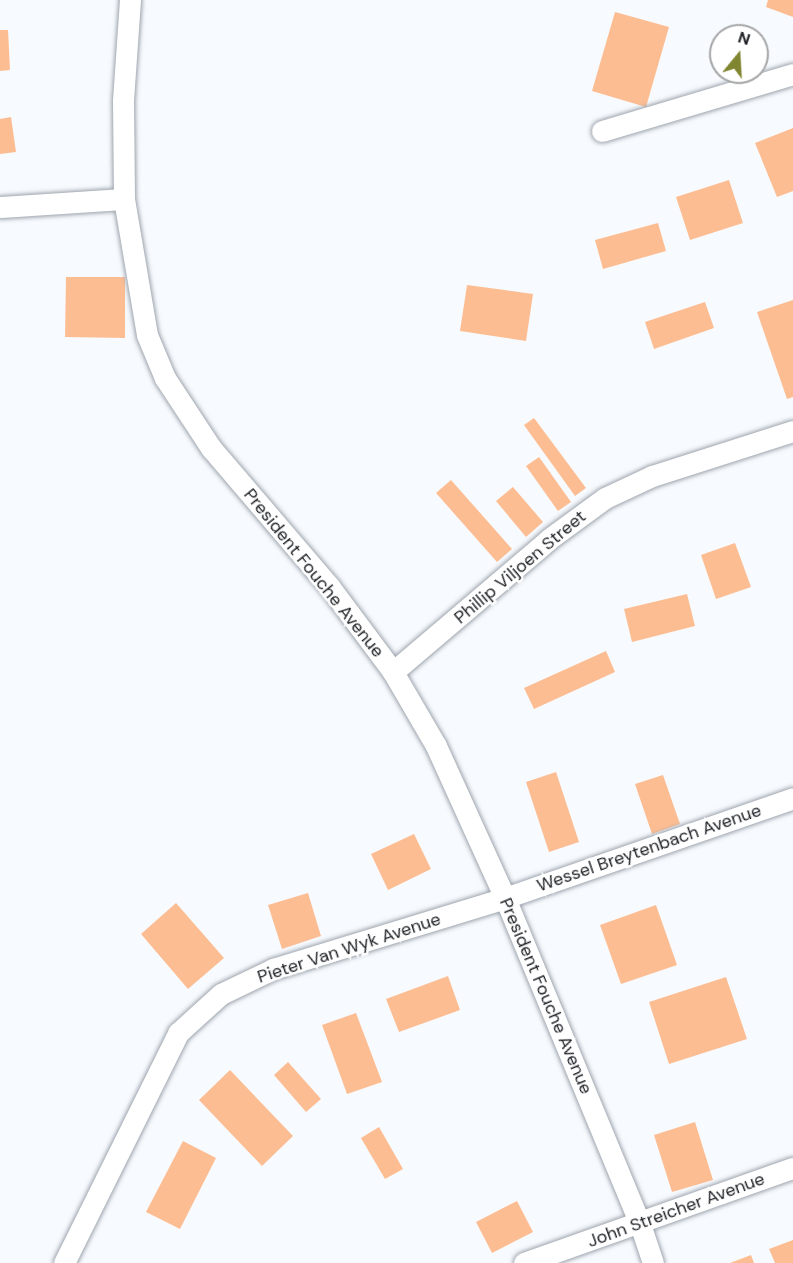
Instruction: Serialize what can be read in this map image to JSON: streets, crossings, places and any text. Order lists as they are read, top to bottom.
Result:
{
  "streets": {
    "street": [
      "Phillip Viljoen Street",
      "President Fouche Avenue",
      "Wessel Breytenbach Avenue",
      "Pieter Van Wyk Avenue",
      "John Streicher Avenue"
    ]
  },
  "crossings": [
    ["Phillip Viljoen Street", "President Fouche Avenue"],
    ["President Fouche Avenue", "Wessel Breytenbach Avenue"],
    ["President Fouche Avenue", "Pieter Van Wyk Avenue"],
    ["President Fouche Avenue", "John Streicher Avenue"],
    ["Wessel Breytenbach Avenue", "Pieter Van Wyk Avenue"]
  ],
  "north": "top"
}
